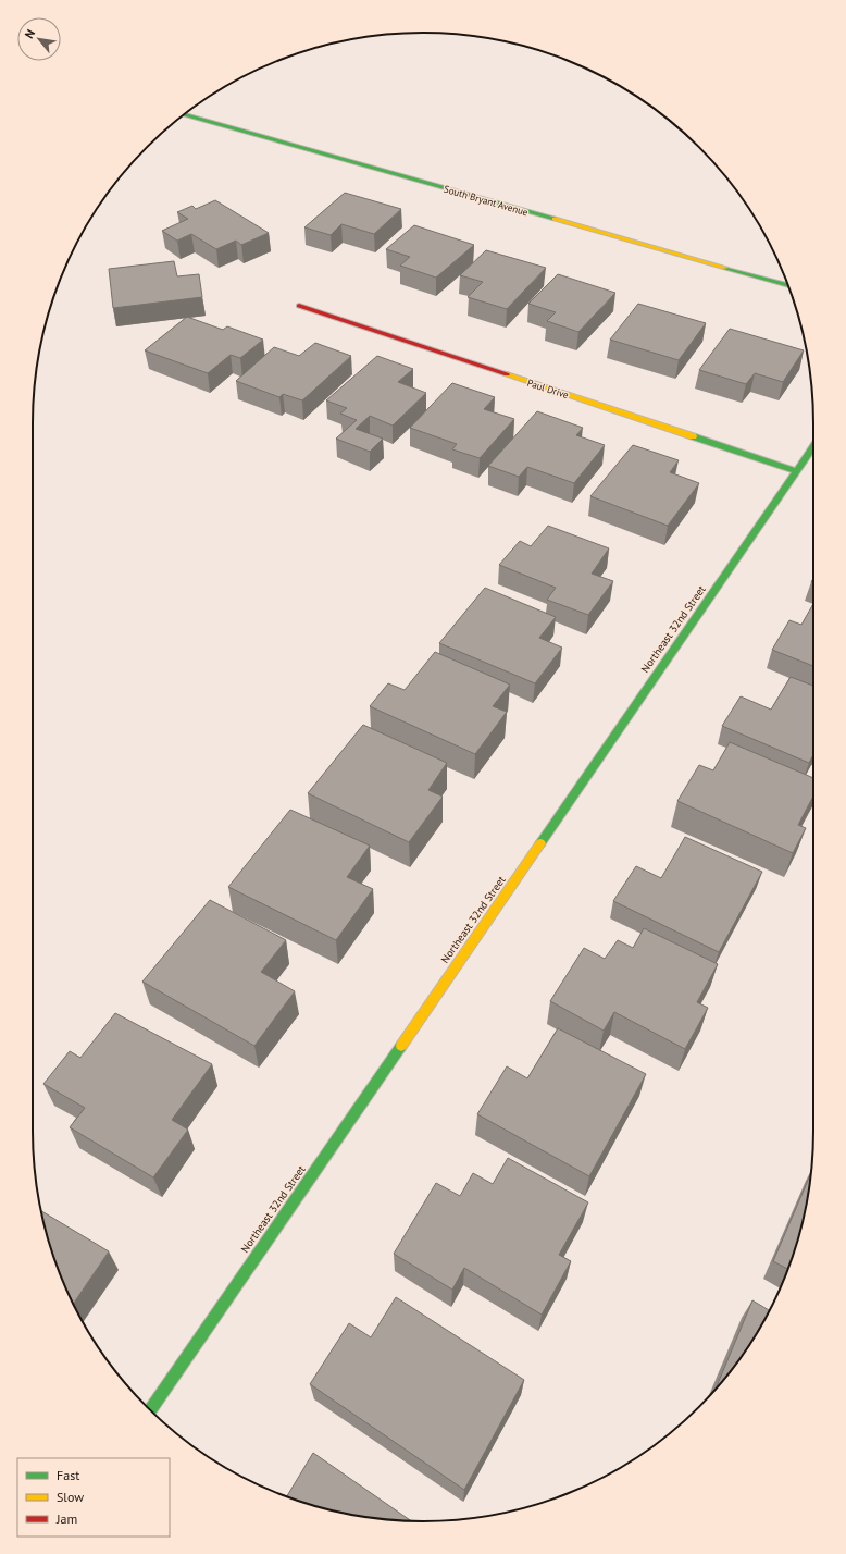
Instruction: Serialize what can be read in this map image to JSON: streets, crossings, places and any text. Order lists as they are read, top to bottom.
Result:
{
  "streets": {
    "street": ["South Bryant Avenue", "Paul Drive", "Northeast 32nd Street"]
  },
  "crossings": [
    ["Paul Drive", "Northeast 32nd Street"]
  ],
  "legend": ["Fast", "Slow", "Jam"],
  "north": "top left"
}
